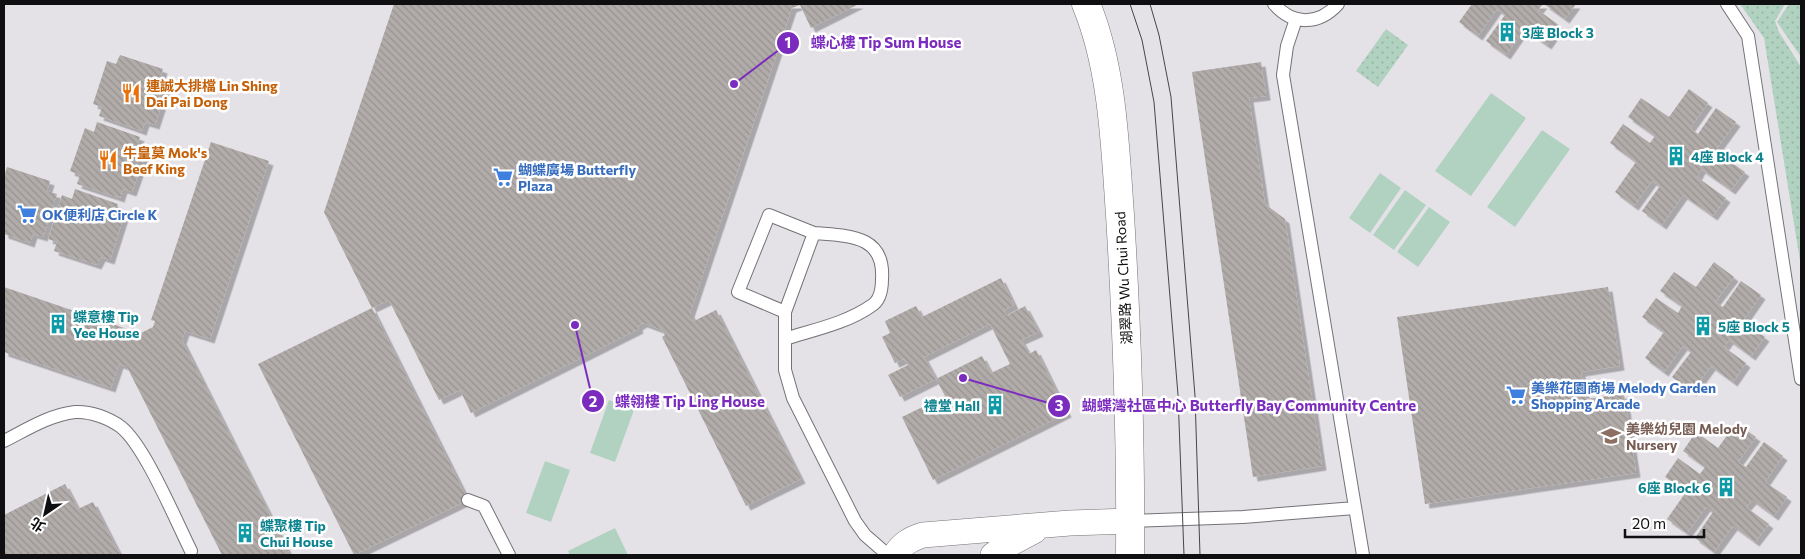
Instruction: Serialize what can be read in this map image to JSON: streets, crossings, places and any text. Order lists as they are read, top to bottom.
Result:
{
  "streets": {
    "street": ["湖翠路 Wu Chui Road"]
  },
  "places": {
    "building": [
      "3座 Block 3",
      "4座 Block 4",
      "蝶意樓 Tip Yee House",
      "5座 Block 5",
      "禮堂 Hall",
      "6座 Block 6",
      "蝶聚樓 Tip Chui House"
    ],
    "other": ["蝶心樓 Tip Sum House", "蝶翎樓 Tip Ling House", "蝴蝶灣社區中心 Butterfly Bay Community Centre"],
    "restaurant": ["連誠大排檔 Lin Shing Dai Pai Dong", "牛皇莫 Mok's Beef King"],
    "supermarket": ["蝴蝶廣場 Butterfly Plaza", "OK便利店 Circle K", "美樂花園商場 Melody Garden Shopping Arcade"],
    "school or university": ["美樂幼兒園 Melody Nursery"]
  },
  "scale_bar": "20 m",
  "north": "bottom left"
}
